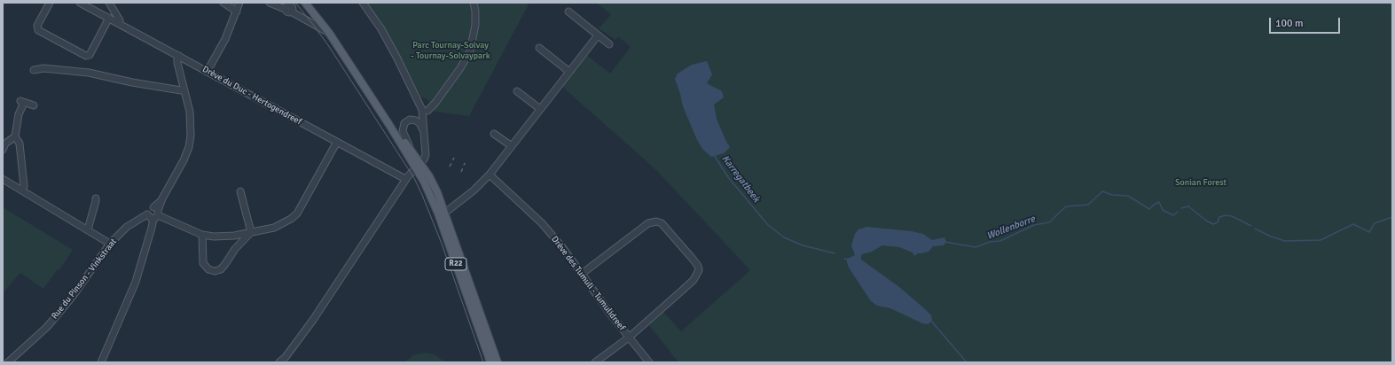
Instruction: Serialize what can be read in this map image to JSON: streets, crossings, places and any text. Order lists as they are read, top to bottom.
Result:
{
  "streets": {
    "main road": ["R22"],
    "street": ["Drève du Duc - Hertogendreef", "Rue du Pinson - Vinkstraat", "Drève des Tumuli - Tumulidreef"]
  },
  "water": ["Karregatbeek", "Wollenborre"],
  "parks": ["Parc Tournay-Solvay - Tournay-Solvaypark", "Sonian Forest"],
  "scale_bar": "100 m"
}
